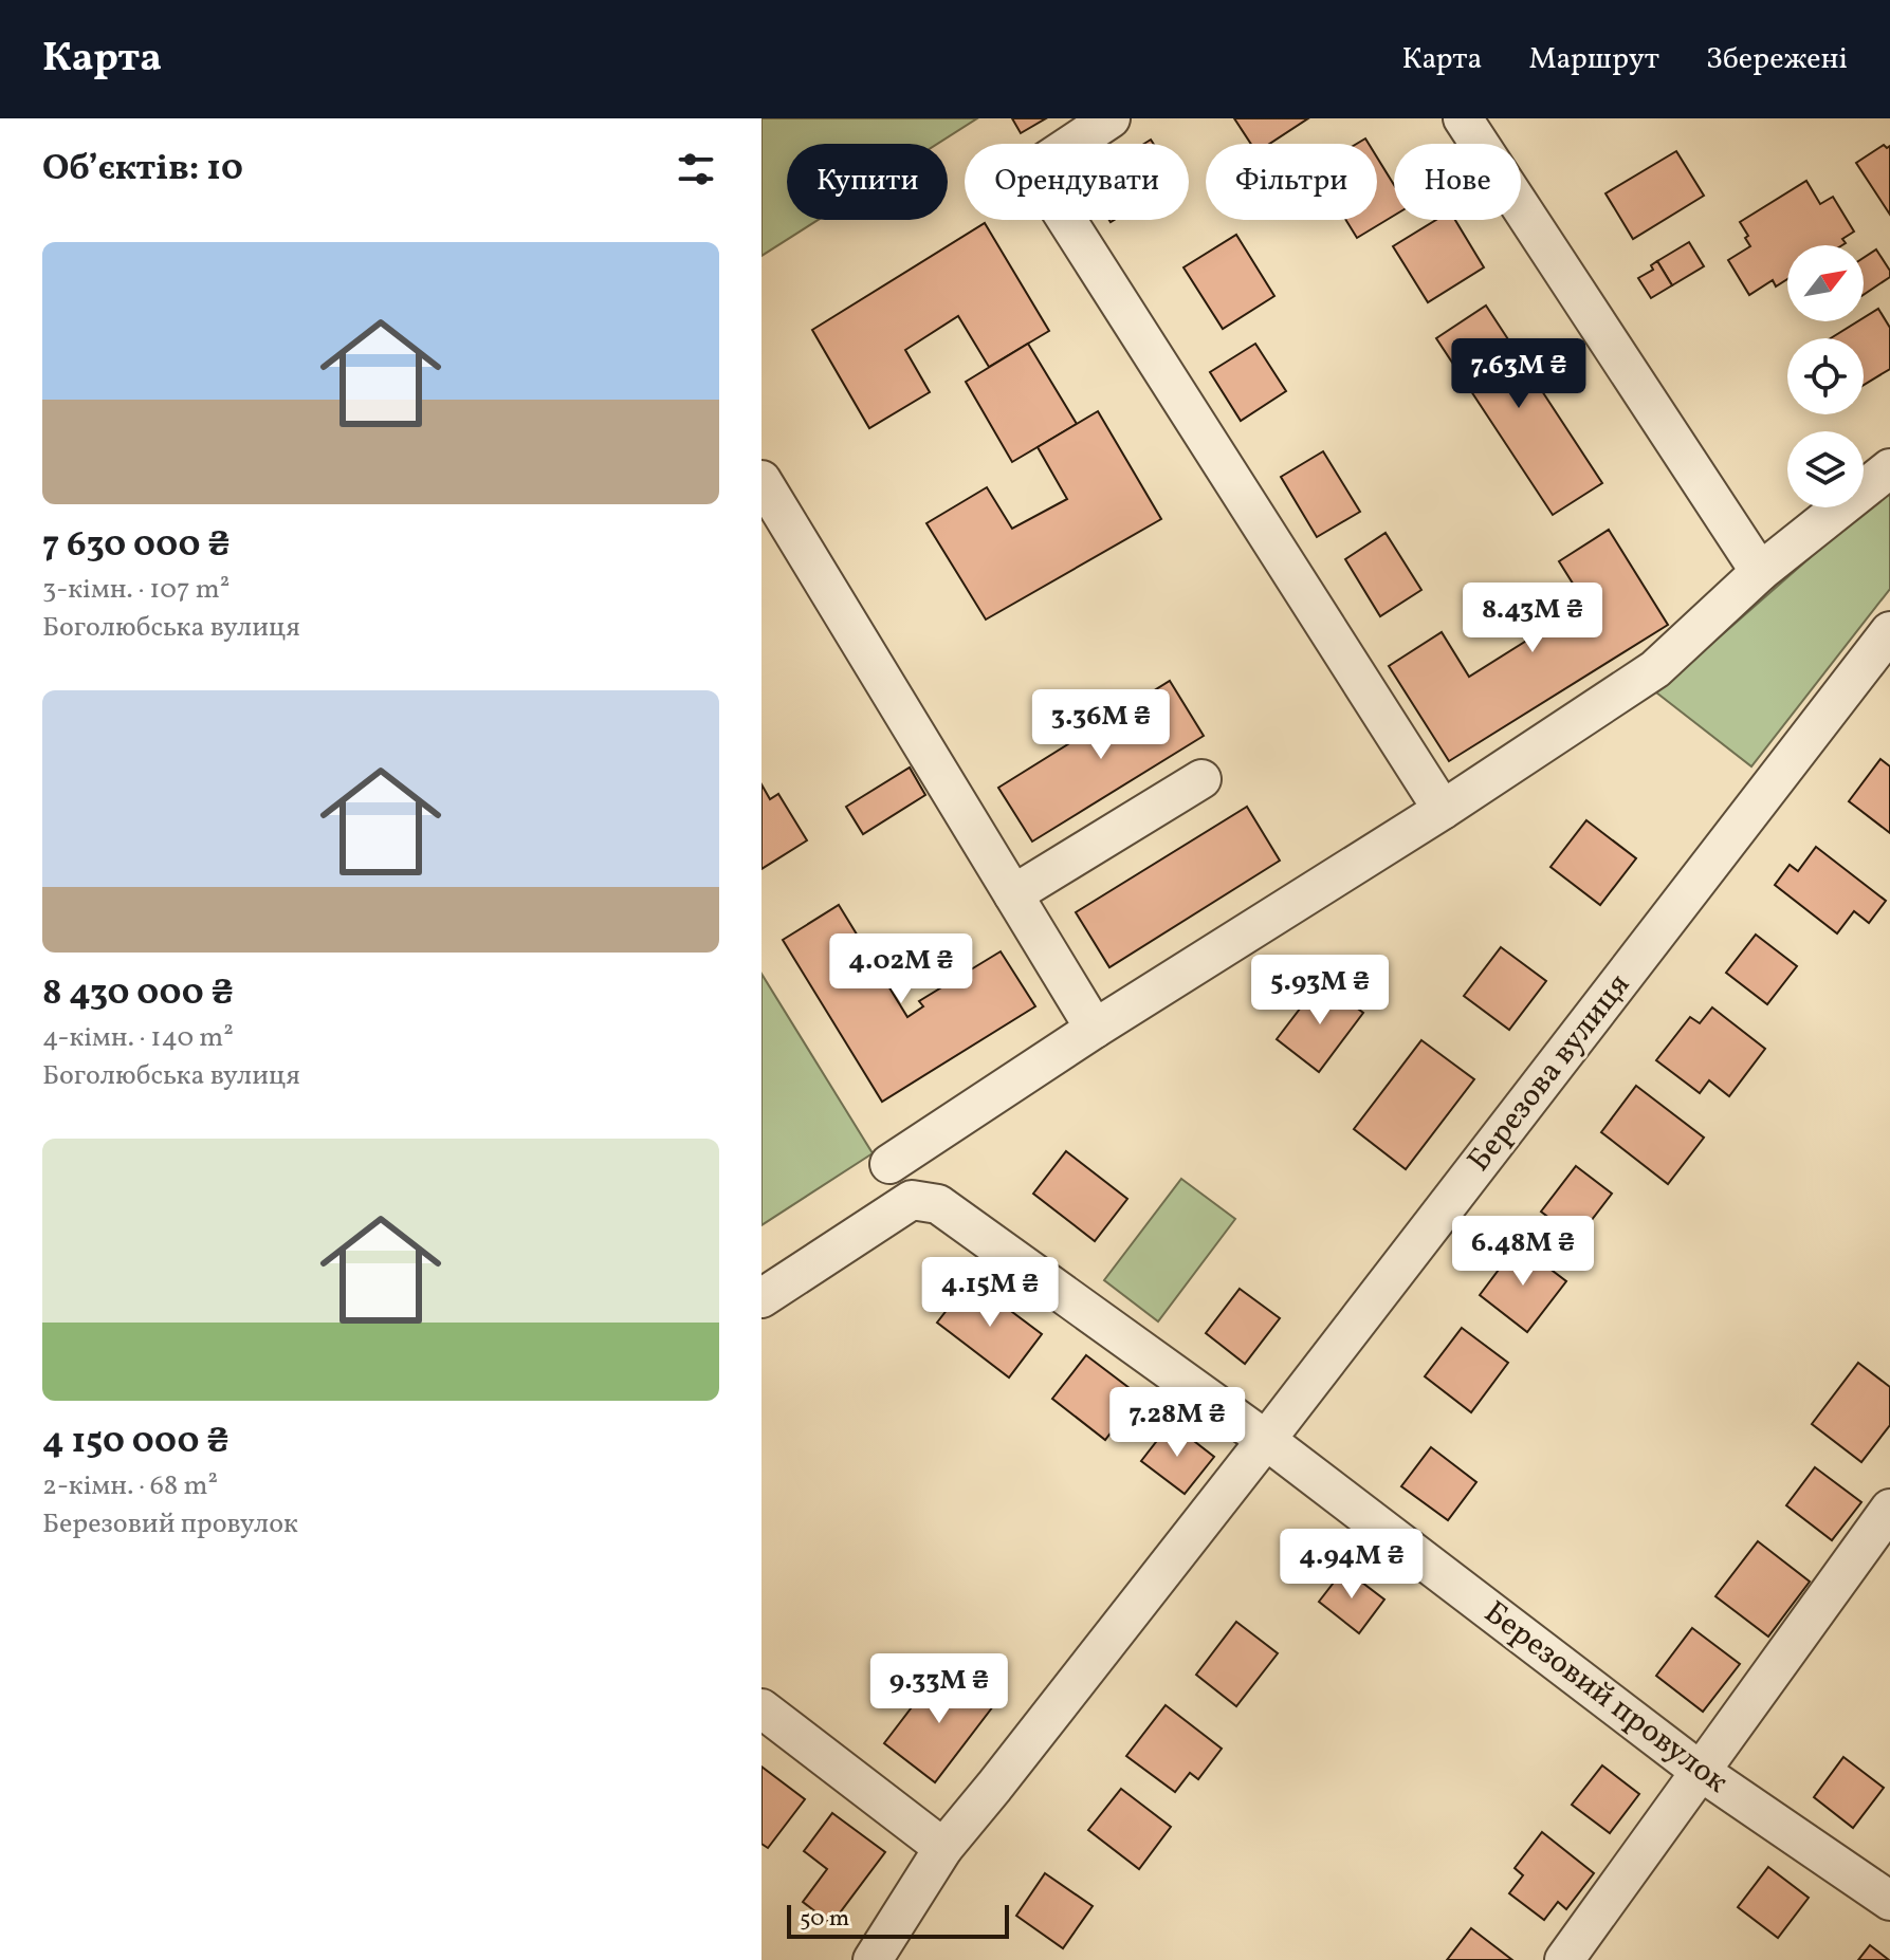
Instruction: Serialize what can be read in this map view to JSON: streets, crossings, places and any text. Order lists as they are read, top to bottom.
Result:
{
  "streets": {
    "street": ["Березова вулиця", "Березовий провулок"]
  },
  "crossings": [
    ["Березова вулиця", "Березовий провулок"]
  ],
  "scale_bar": "50 m",
  "north": "top right",
  "page": {
    "header": "Карта",
    "nav": ["Карта", "Маршрут", "Збережені"],
    "heading": "Об’єктів: 10",
    "chip": [
      "Купити",
      "Орендувати",
      "Фільтри",
      "Нове"
    ],
    "list": [
      {
        "name": "7 630 000 ₴",
        "note": "3-кімн. · 107 m² · Боголюбська вулиця"
      },
      {
        "name": "8 430 000 ₴",
        "note": "4-кімн. · 140 m² · Боголюбська вулиця"
      },
      {
        "name": "4 150 000 ₴",
        "note": "2-кімн. · 68 m² · Березовий провулок"
      }
    ],
    "price": [
      "7.63M ₴",
      "8.43M ₴",
      "3.36M ₴",
      "4.02M ₴",
      "5.93M ₴",
      "6.48M ₴",
      "4.15M ₴",
      "7.28M ₴",
      "4.94M ₴",
      "9.33M ₴"
    ],
    "scale": "50 m"
  }
}
